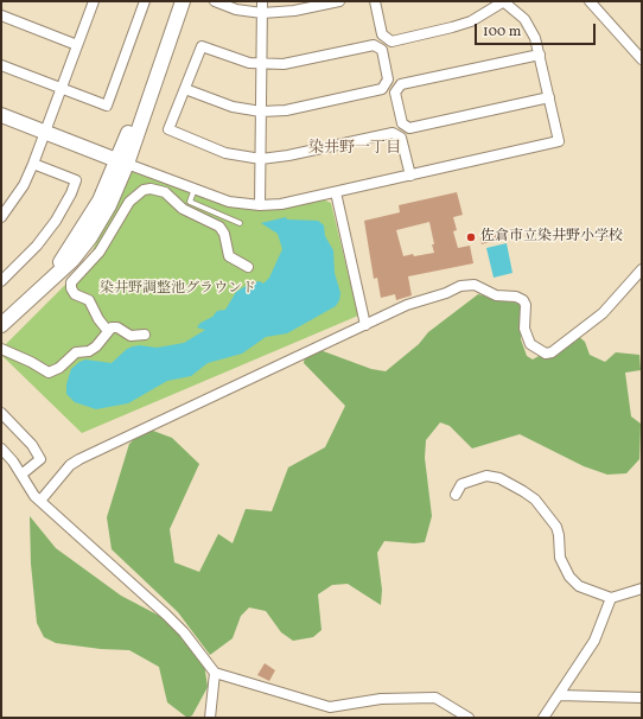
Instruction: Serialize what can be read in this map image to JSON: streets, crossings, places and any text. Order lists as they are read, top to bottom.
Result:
{
  "districts": ["染井野一丁目"],
  "parks": ["染井野調整池グラウンド"],
  "places": ["佐倉市立染井野小学校"],
  "scale_bar": "100 m"
}
